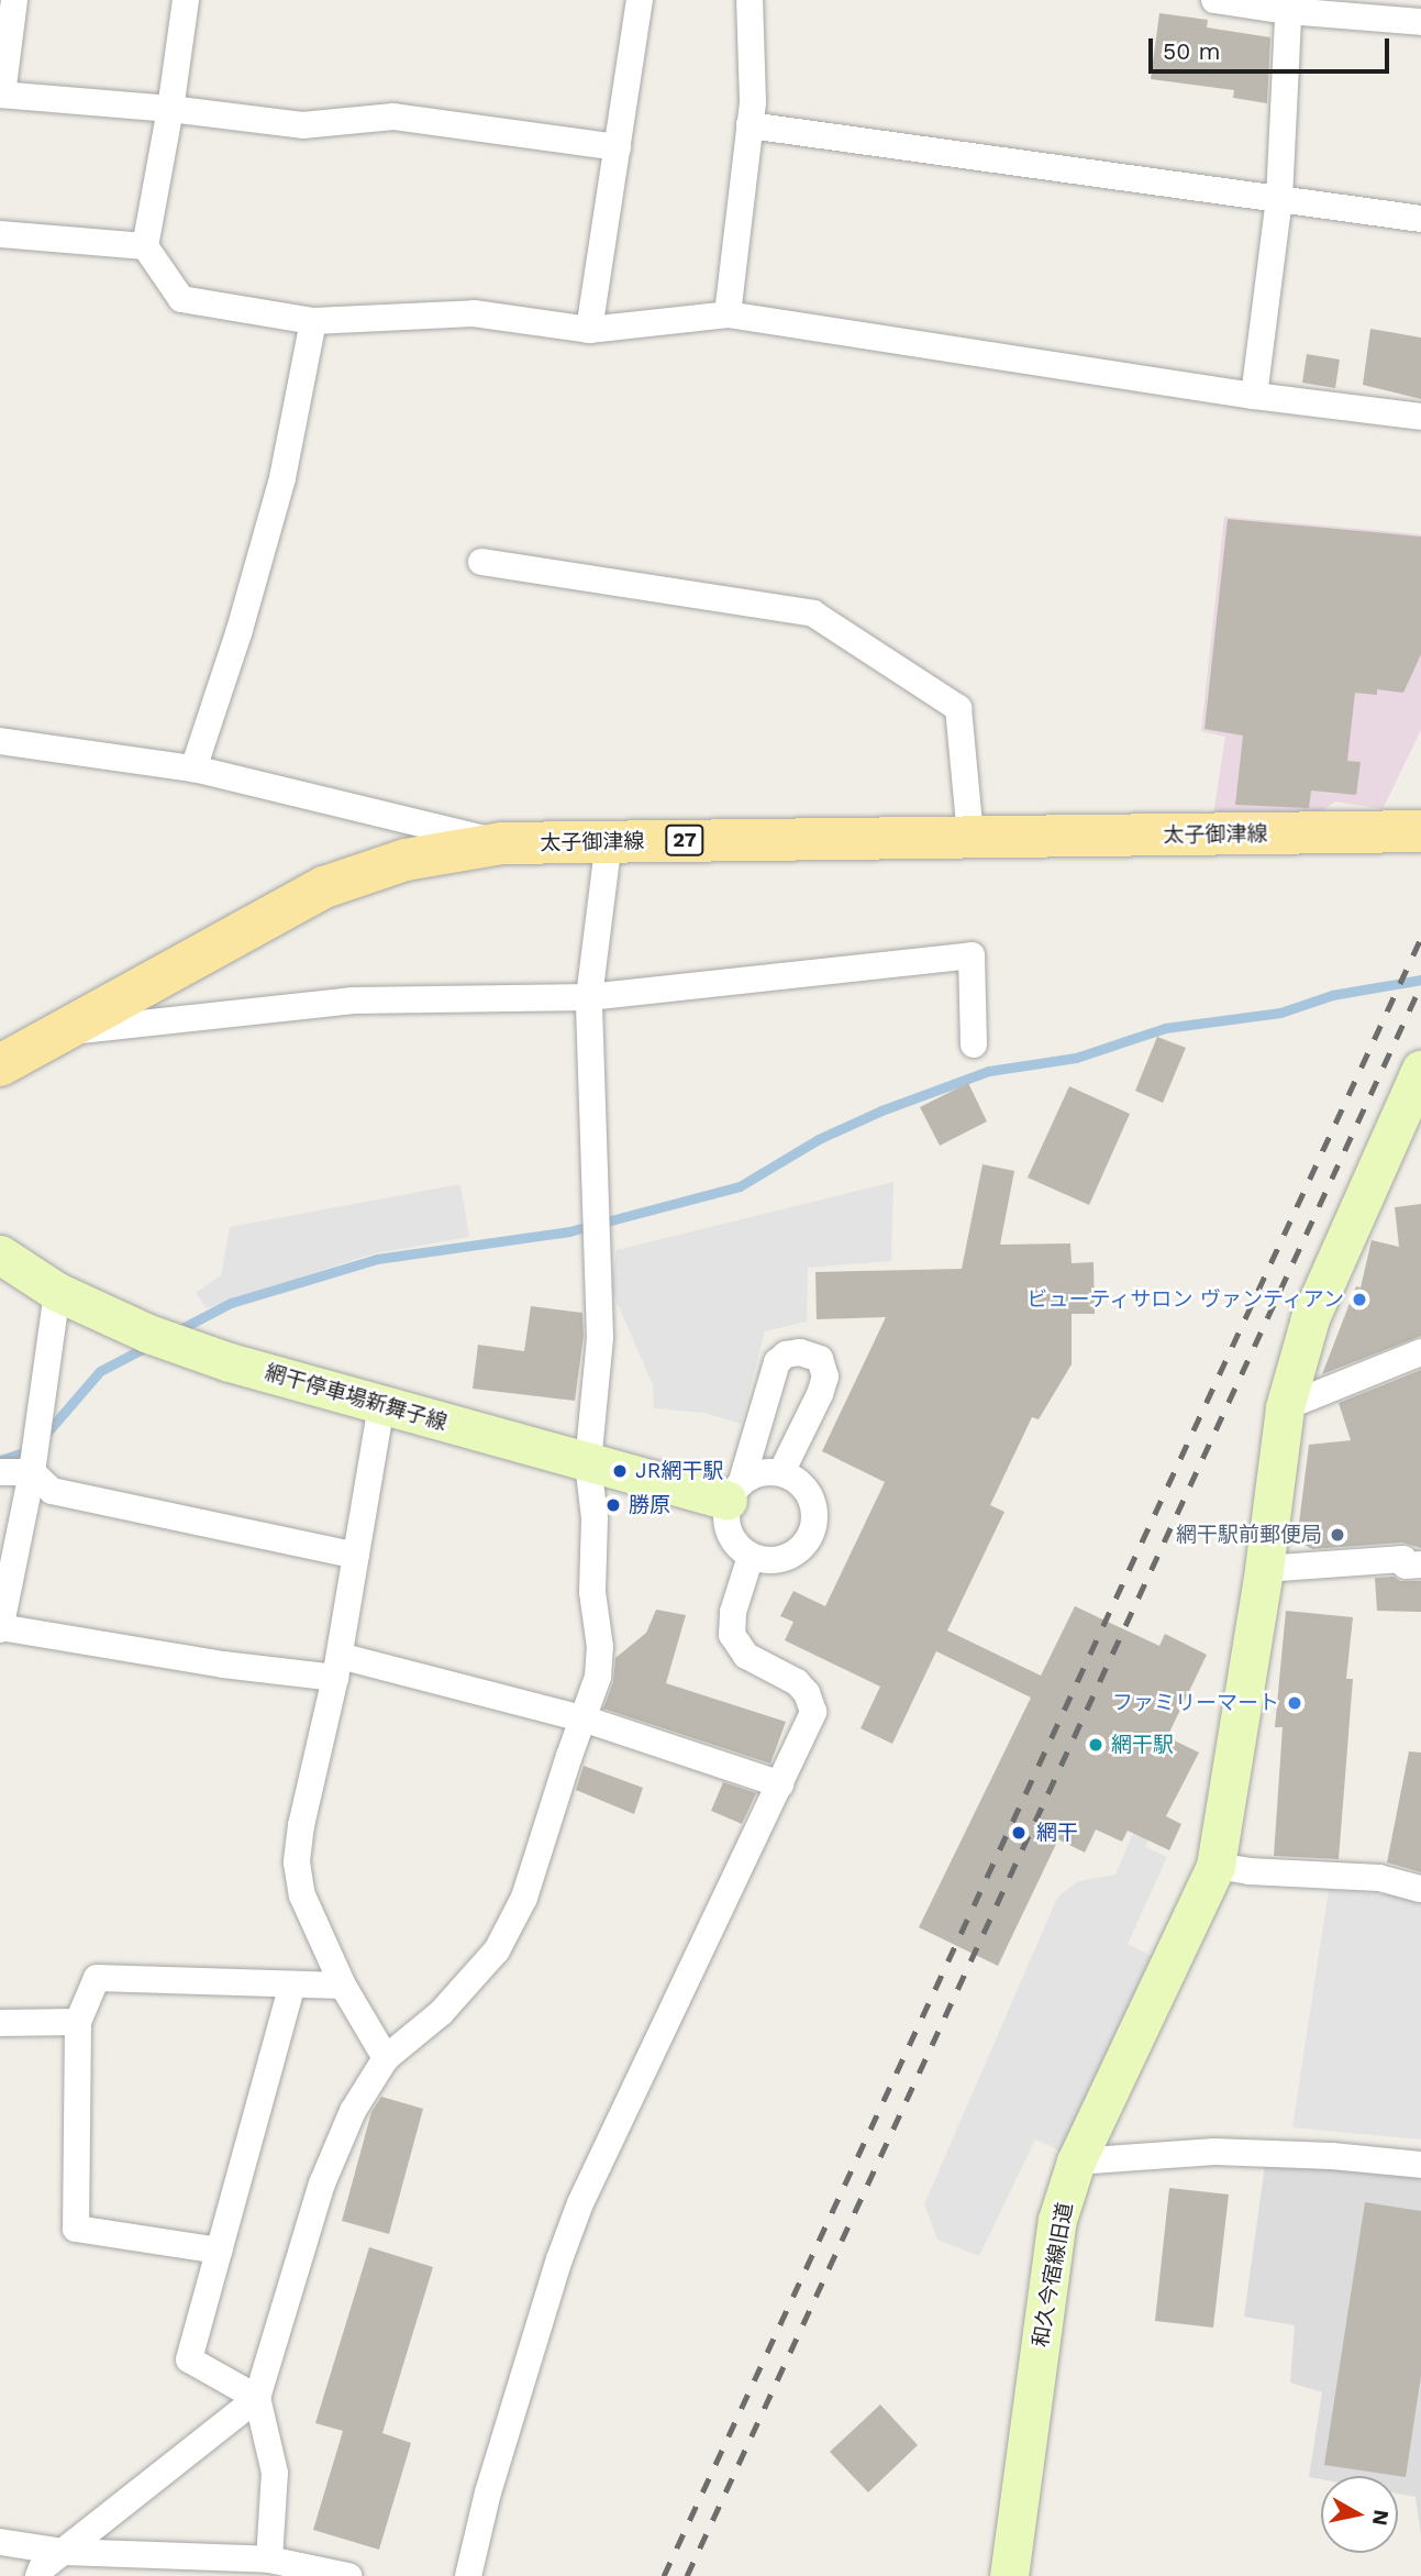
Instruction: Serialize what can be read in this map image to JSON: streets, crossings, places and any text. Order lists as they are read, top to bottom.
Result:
{
  "streets": {
    "main road": ["太子御津線", "27"],
    "street": ["網干停車場新舞子線", "和久今宿線旧道"]
  },
  "places": [
    "ビューティサロン ヴァンティアン",
    "JR網干駅",
    "勝原",
    "網干駅前郵便局",
    "ファミリーマート",
    "網干駅",
    "網干"
  ],
  "scale_bar": "50 m",
  "north": "right"
}
